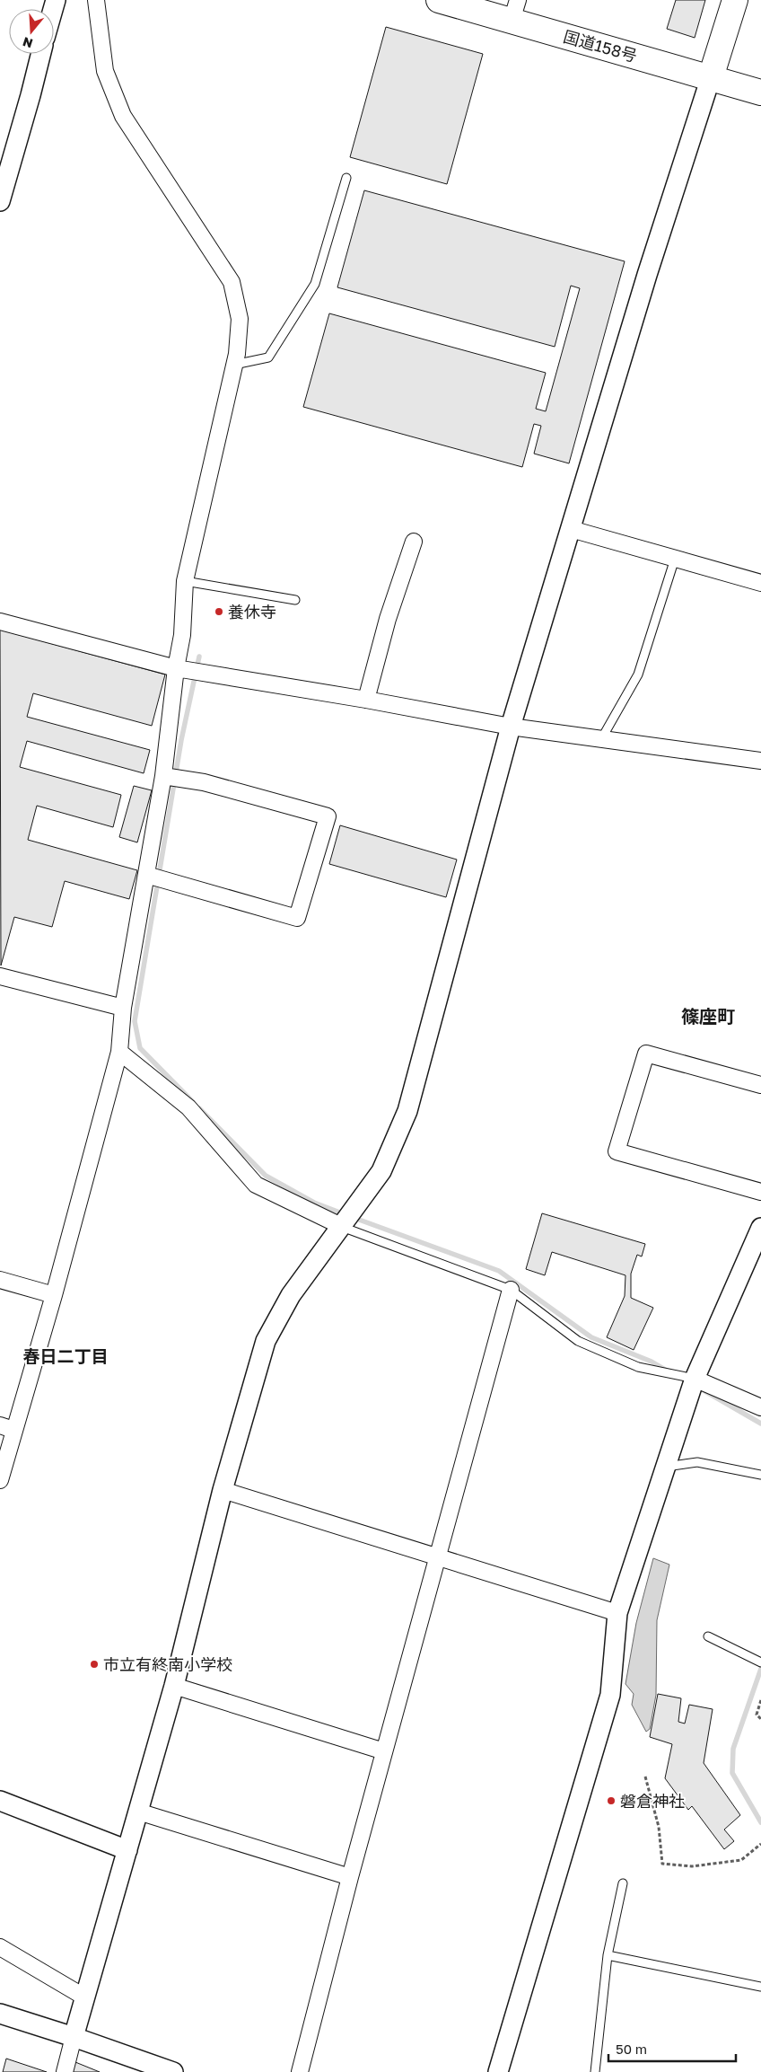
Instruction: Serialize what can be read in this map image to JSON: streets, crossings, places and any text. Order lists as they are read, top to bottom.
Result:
{
  "streets": {
    "main road": ["国道158号"]
  },
  "districts": ["篠座町", "春日二丁目"],
  "places": ["養休寺", "市立有終南小学校", "磐倉神社"],
  "scale_bar": "50 m",
  "north": "bottom"
}
